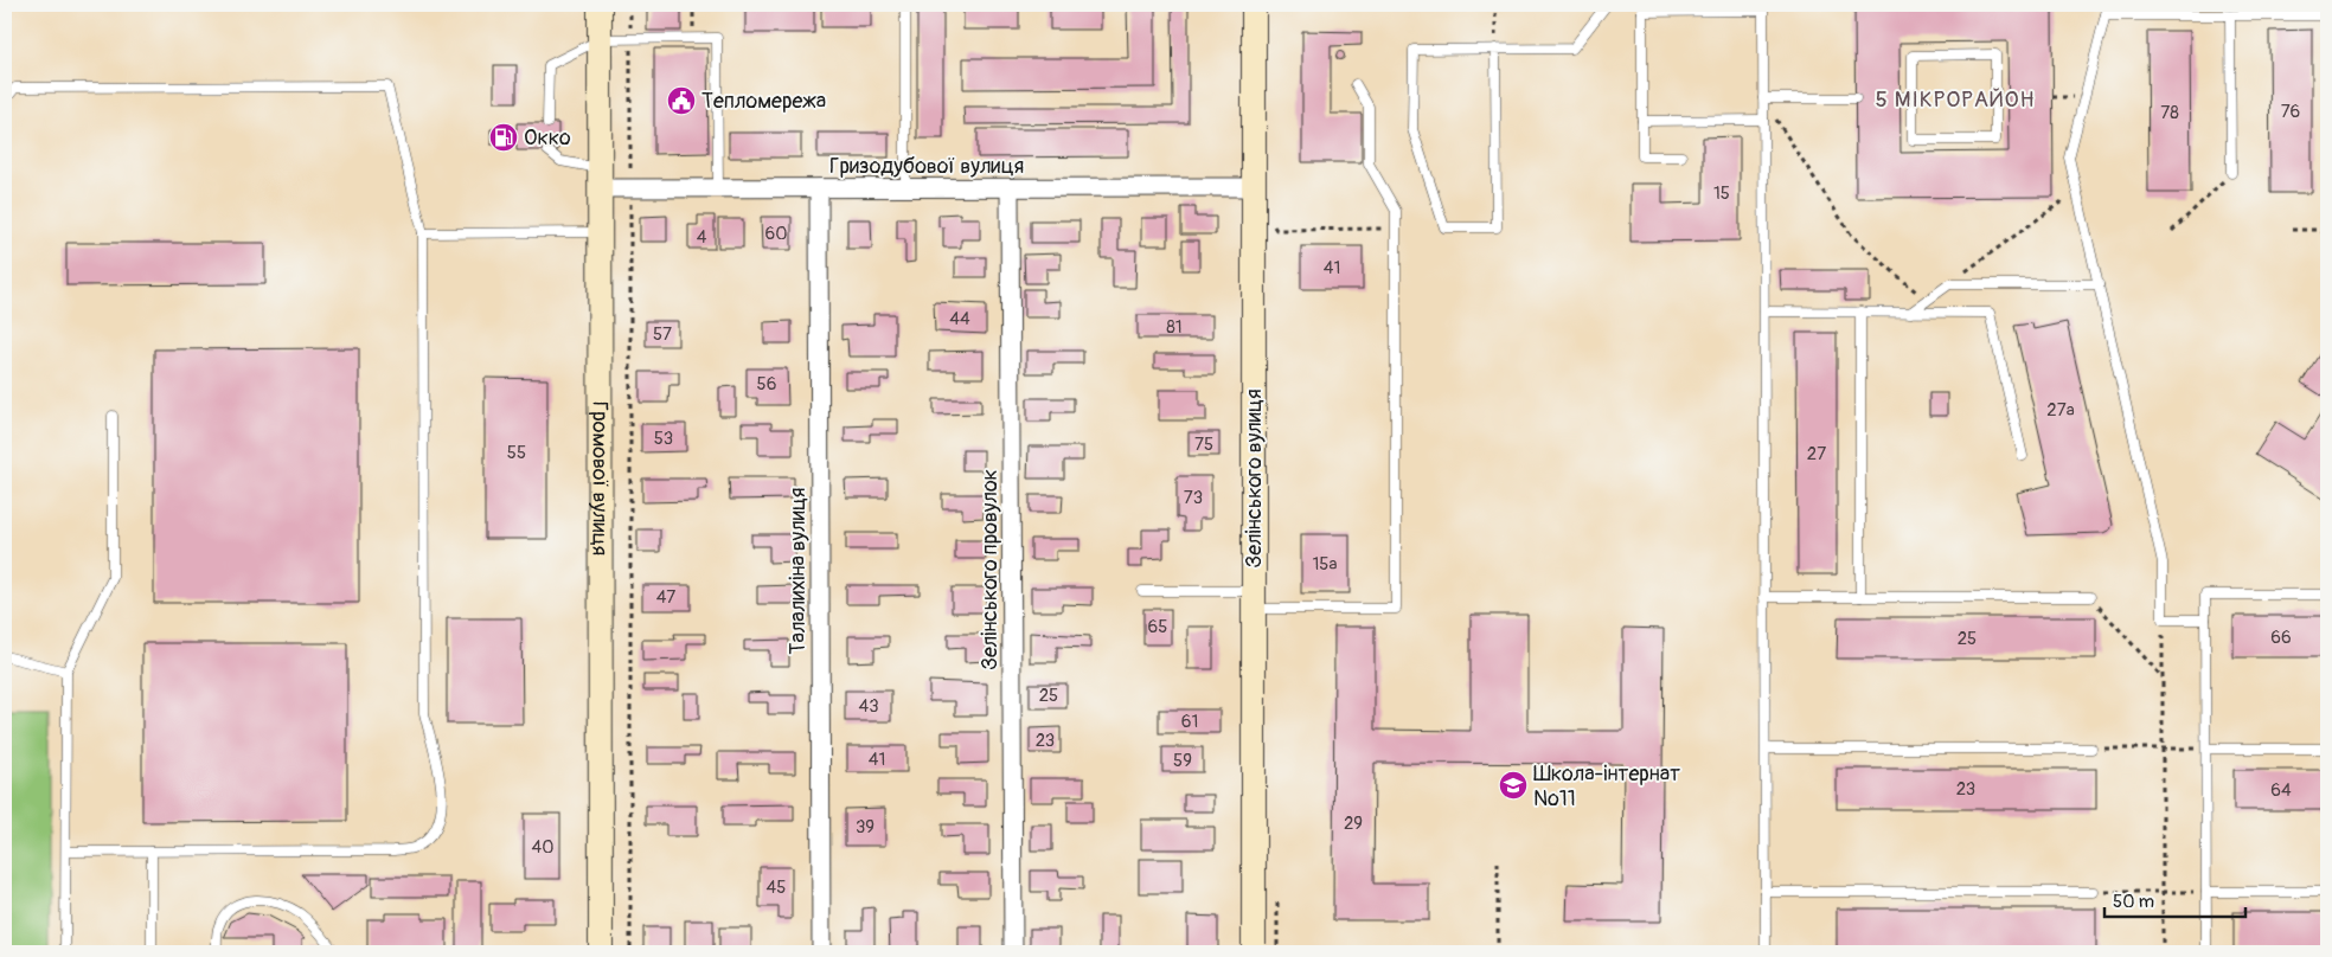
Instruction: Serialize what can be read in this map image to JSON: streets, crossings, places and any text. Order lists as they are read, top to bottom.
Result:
{
  "streets": {
    "street": [
      "Гризодубової вулиця",
      "Громової вулиця",
      "Зелінського вулиця",
      "Зелінського провулок",
      "Талалихіна вулиця"
    ]
  },
  "crossings": [
    ["Гризодубової вулиця", "Громової вулиця"],
    ["Гризодубової вулиця", "Зелінського вулиця"],
    ["Гризодубової вулиця", "Зелінського провулок"],
    ["Гризодубової вулиця", "Талалихіна вулиця"]
  ],
  "districts": ["5 МІКРОРАЙОН"],
  "places": {
    "public building": ["Тепломережа"],
    "fuel station": ["Окко"],
    "school or university": ["Школа-інтернат №11"]
  },
  "house_numbers": [
    "76",
    "78",
    "15",
    "60",
    "4",
    "41",
    "44",
    "81",
    "57",
    "56",
    "27а",
    "53",
    "75",
    "55",
    "27",
    "73",
    "15а",
    "47",
    "65",
    "66",
    "25",
    "25",
    "43",
    "61",
    "23",
    "41",
    "59",
    "23",
    "64",
    "29",
    "39",
    "40",
    "45"
  ],
  "scale_bar": "50 m"
}
